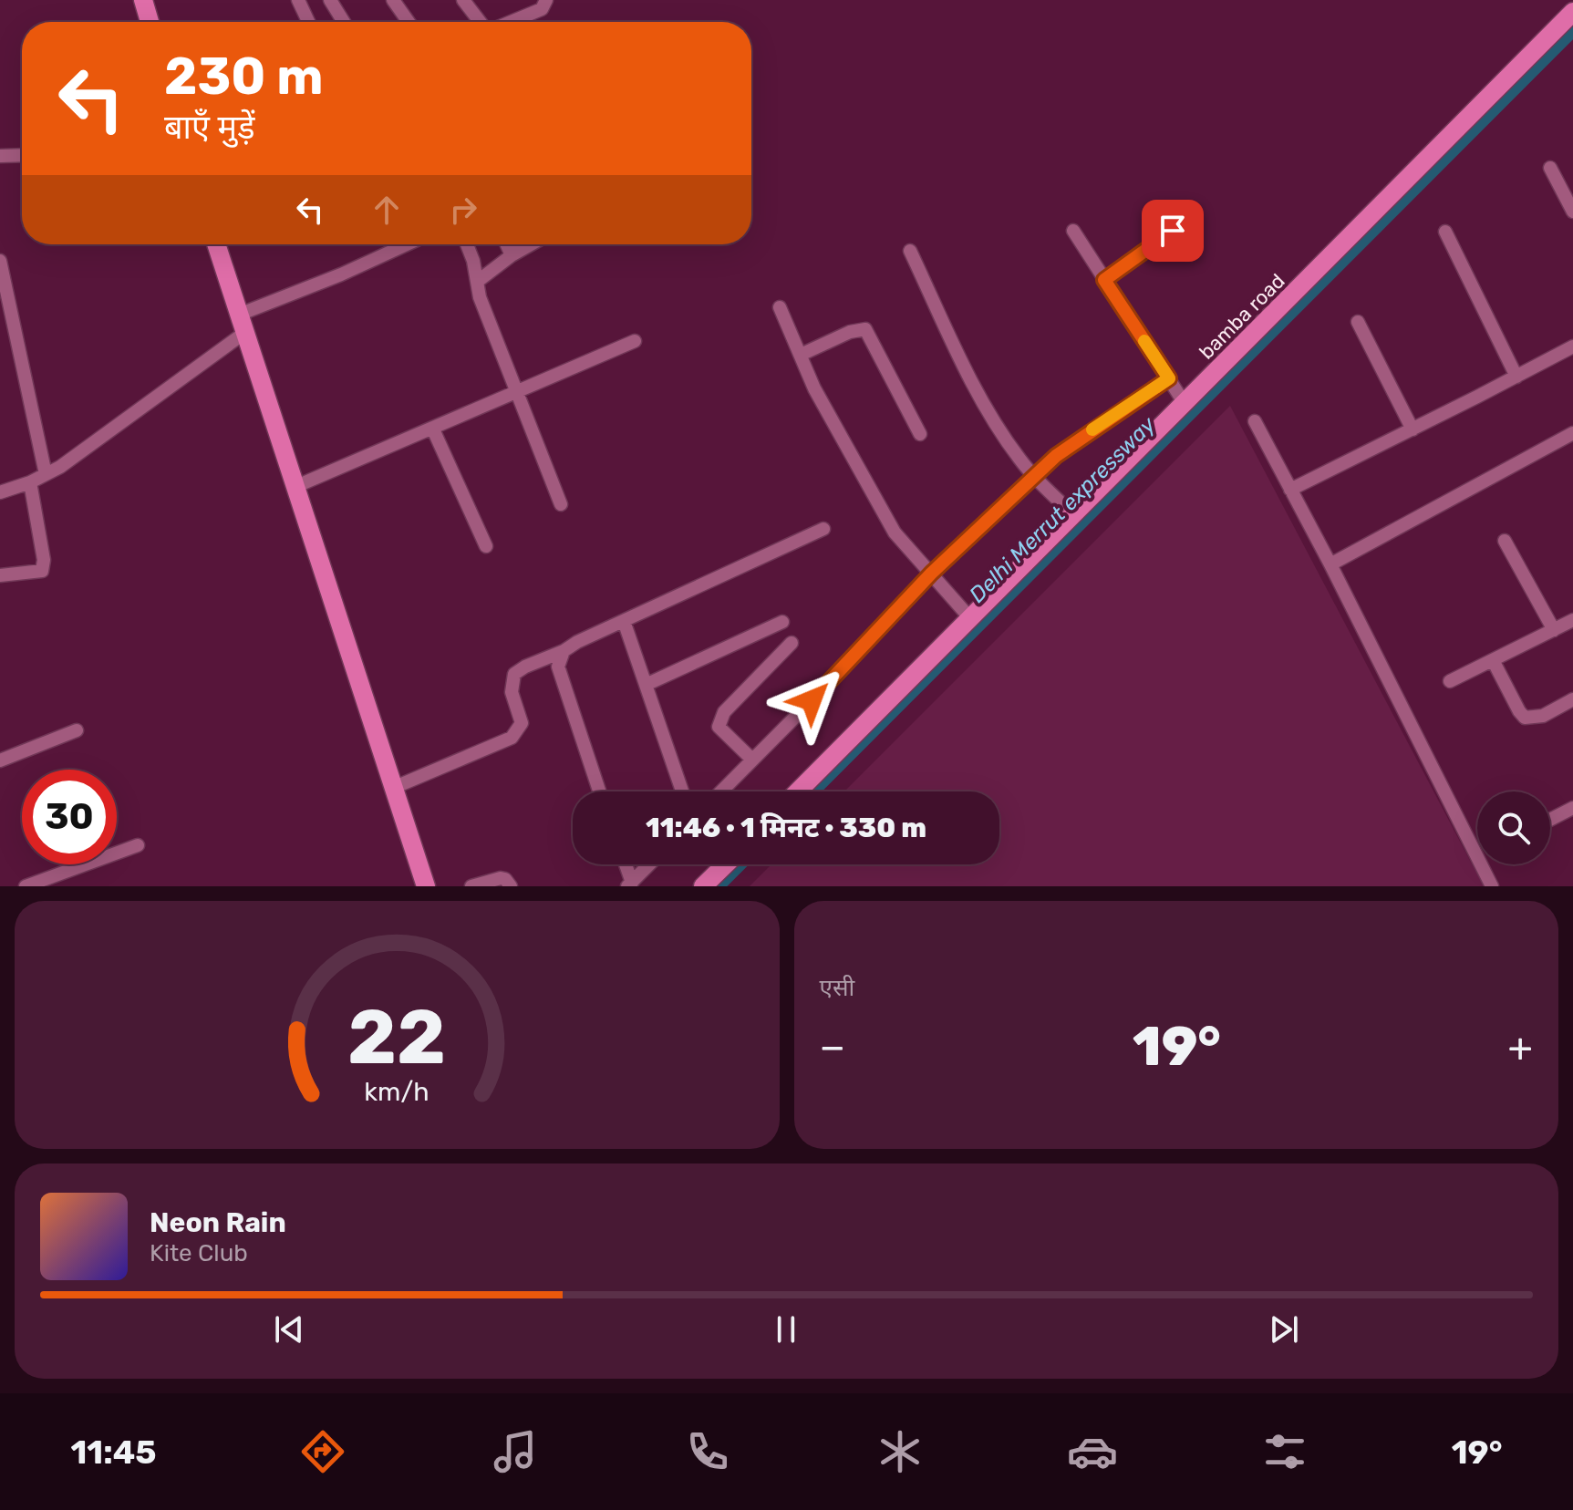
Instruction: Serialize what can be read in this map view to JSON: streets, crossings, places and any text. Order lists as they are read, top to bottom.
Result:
{
  "streets": {
    "street": ["bamba road"]
  },
  "water": ["Delhi Merrut expressway"],
  "page": {
    "turn": ["230 m", "बाएँ मुड़ें"],
    "limit": "30",
    "trip": "11:46 · 1 मिनट · 330 m",
    "tile": "एसी",
    "heat": ["−", "19°", "+"],
    "song": ["Neon Rain", "Kite Club"],
    "tabs": ["11:45", "19°"],
    "gauge": ["22", "km/h"]
  }
}
